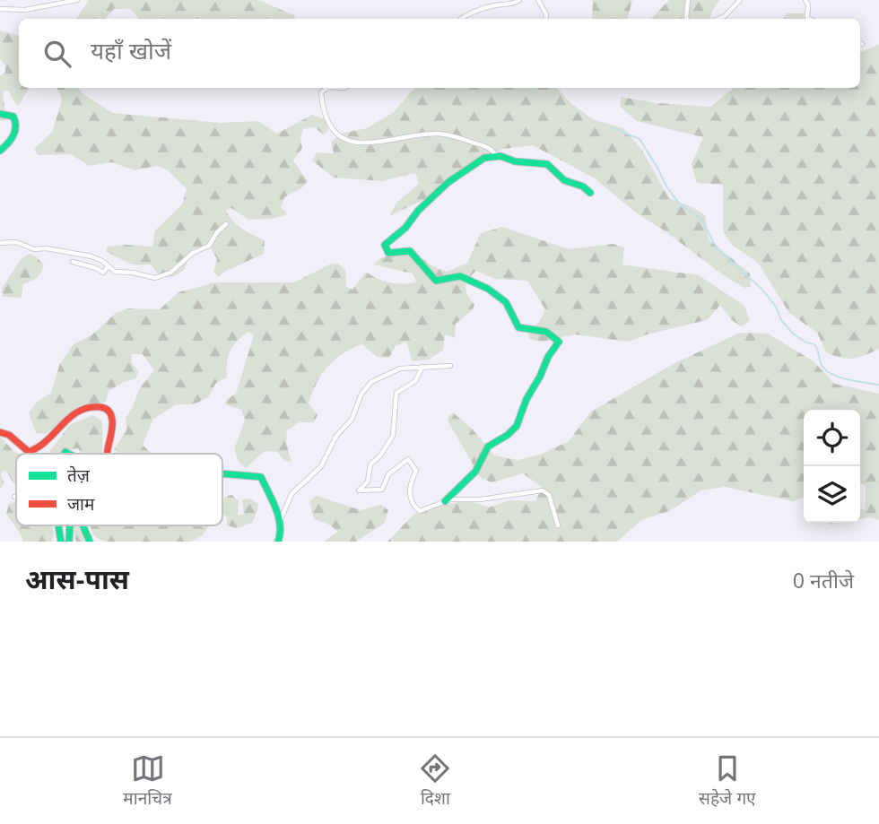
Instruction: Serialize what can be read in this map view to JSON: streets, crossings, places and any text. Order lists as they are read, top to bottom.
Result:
{
  "legend": ["तेज़", "जाम"],
  "page": {
    "search": "यहाँ खोजें",
    "heading": ["आस-पास", "0 नतीजे"],
    "nav": ["मानचित्र", "दिशा", "सहेजे गए"]
  }
}
